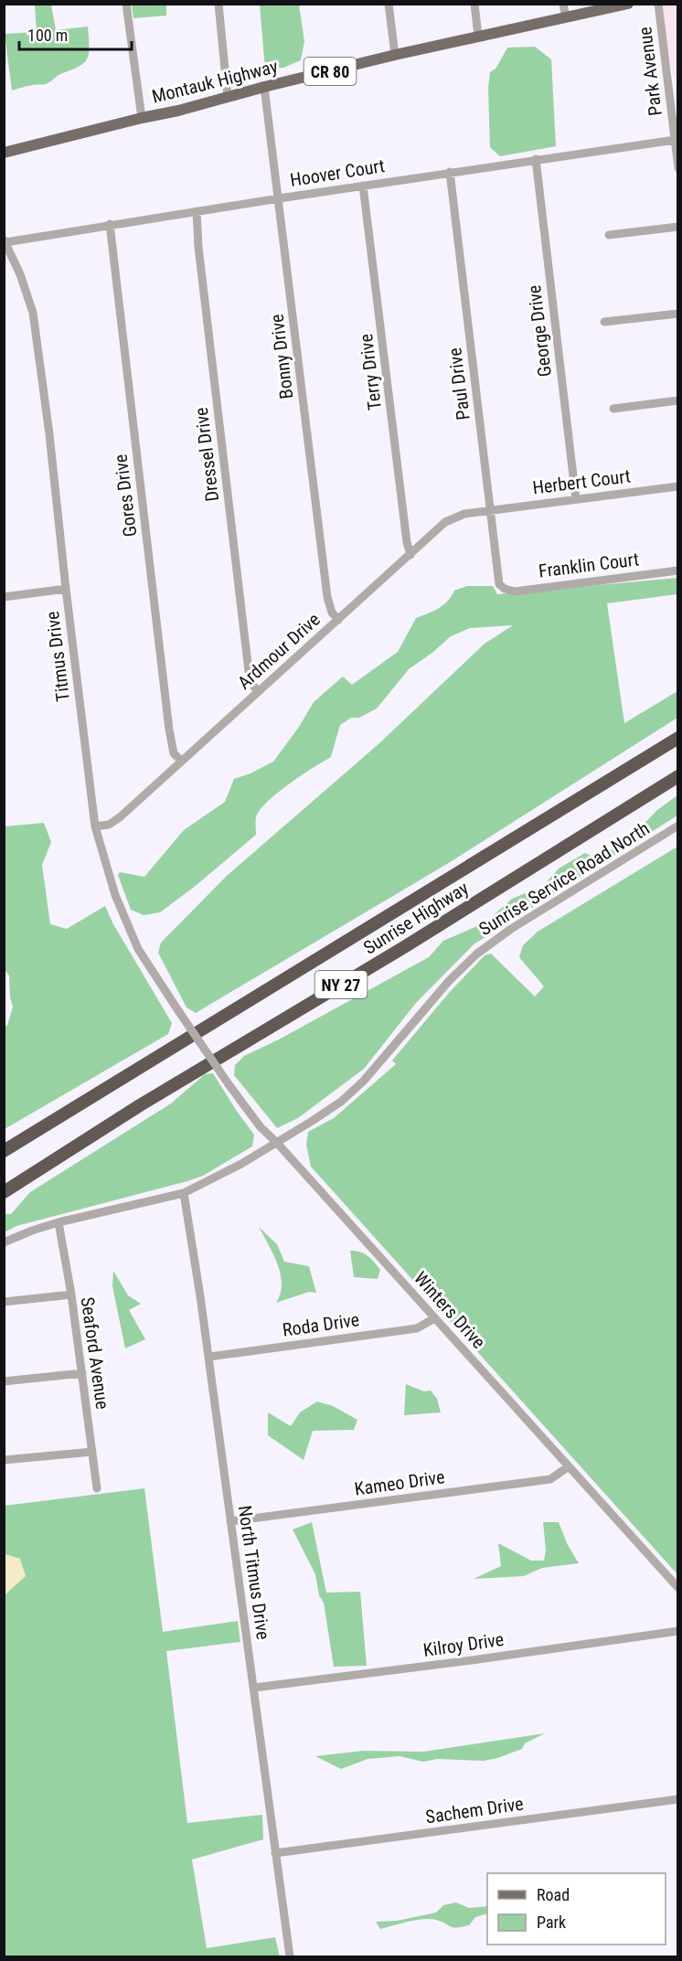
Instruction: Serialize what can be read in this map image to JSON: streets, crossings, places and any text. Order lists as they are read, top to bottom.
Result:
{
  "streets": {
    "highway": ["Sunrise Highway", "NY 27"],
    "main road": ["CR 80", "Montauk Highway"],
    "street": [
      "Park Avenue",
      "Hoover Court",
      "George Drive",
      "Bonny Drive",
      "Terry Drive",
      "Paul Drive",
      "Dressel Drive",
      "Herbert Court",
      "Gores Drive",
      "Franklin Court",
      "Ardmour Drive",
      "Titmus Drive",
      "Sunrise Service Road North",
      "Winters Drive",
      "Roda Drive",
      "Seaford Avenue",
      "Kameo Drive",
      "North Titmus Drive",
      "Kilroy Drive",
      "Sachem Drive"
    ]
  },
  "crossings": [
    ["Park Avenue", "Hoover Court"],
    ["Montauk Highway", "Bonny Drive"],
    ["Hoover Court", "George Drive"],
    ["Hoover Court", "Bonny Drive"],
    ["Hoover Court", "Terry Drive"],
    ["Hoover Court", "Paul Drive"],
    ["Hoover Court", "Dressel Drive"],
    ["Hoover Court", "Gores Drive"],
    ["Hoover Court", "Titmus Drive"],
    ["George Drive", "Herbert Court"],
    ["Bonny Drive", "Ardmour Drive"],
    ["Terry Drive", "Ardmour Drive"],
    ["Paul Drive", "Herbert Court"],
    ["Paul Drive", "Franklin Court"],
    ["Paul Drive", "Ardmour Drive"],
    ["Dressel Drive", "Ardmour Drive"],
    ["Herbert Court", "Ardmour Drive"],
    ["Gores Drive", "Ardmour Drive"],
    ["Ardmour Drive", "Titmus Drive"],
    ["Titmus Drive", "Winters Drive"],
    ["Sunrise Service Road North", "Winters Drive"],
    ["Sunrise Service Road North", "Seaford Avenue"],
    ["Sunrise Service Road North", "North Titmus Drive"],
    ["Winters Drive", "Roda Drive"],
    ["Winters Drive", "Kameo Drive"],
    ["Roda Drive", "North Titmus Drive"],
    ["Kameo Drive", "North Titmus Drive"],
    ["North Titmus Drive", "Kilroy Drive"],
    ["North Titmus Drive", "Sachem Drive"]
  ],
  "legend": ["Road", "Park"],
  "scale_bar": "100 m"
}
